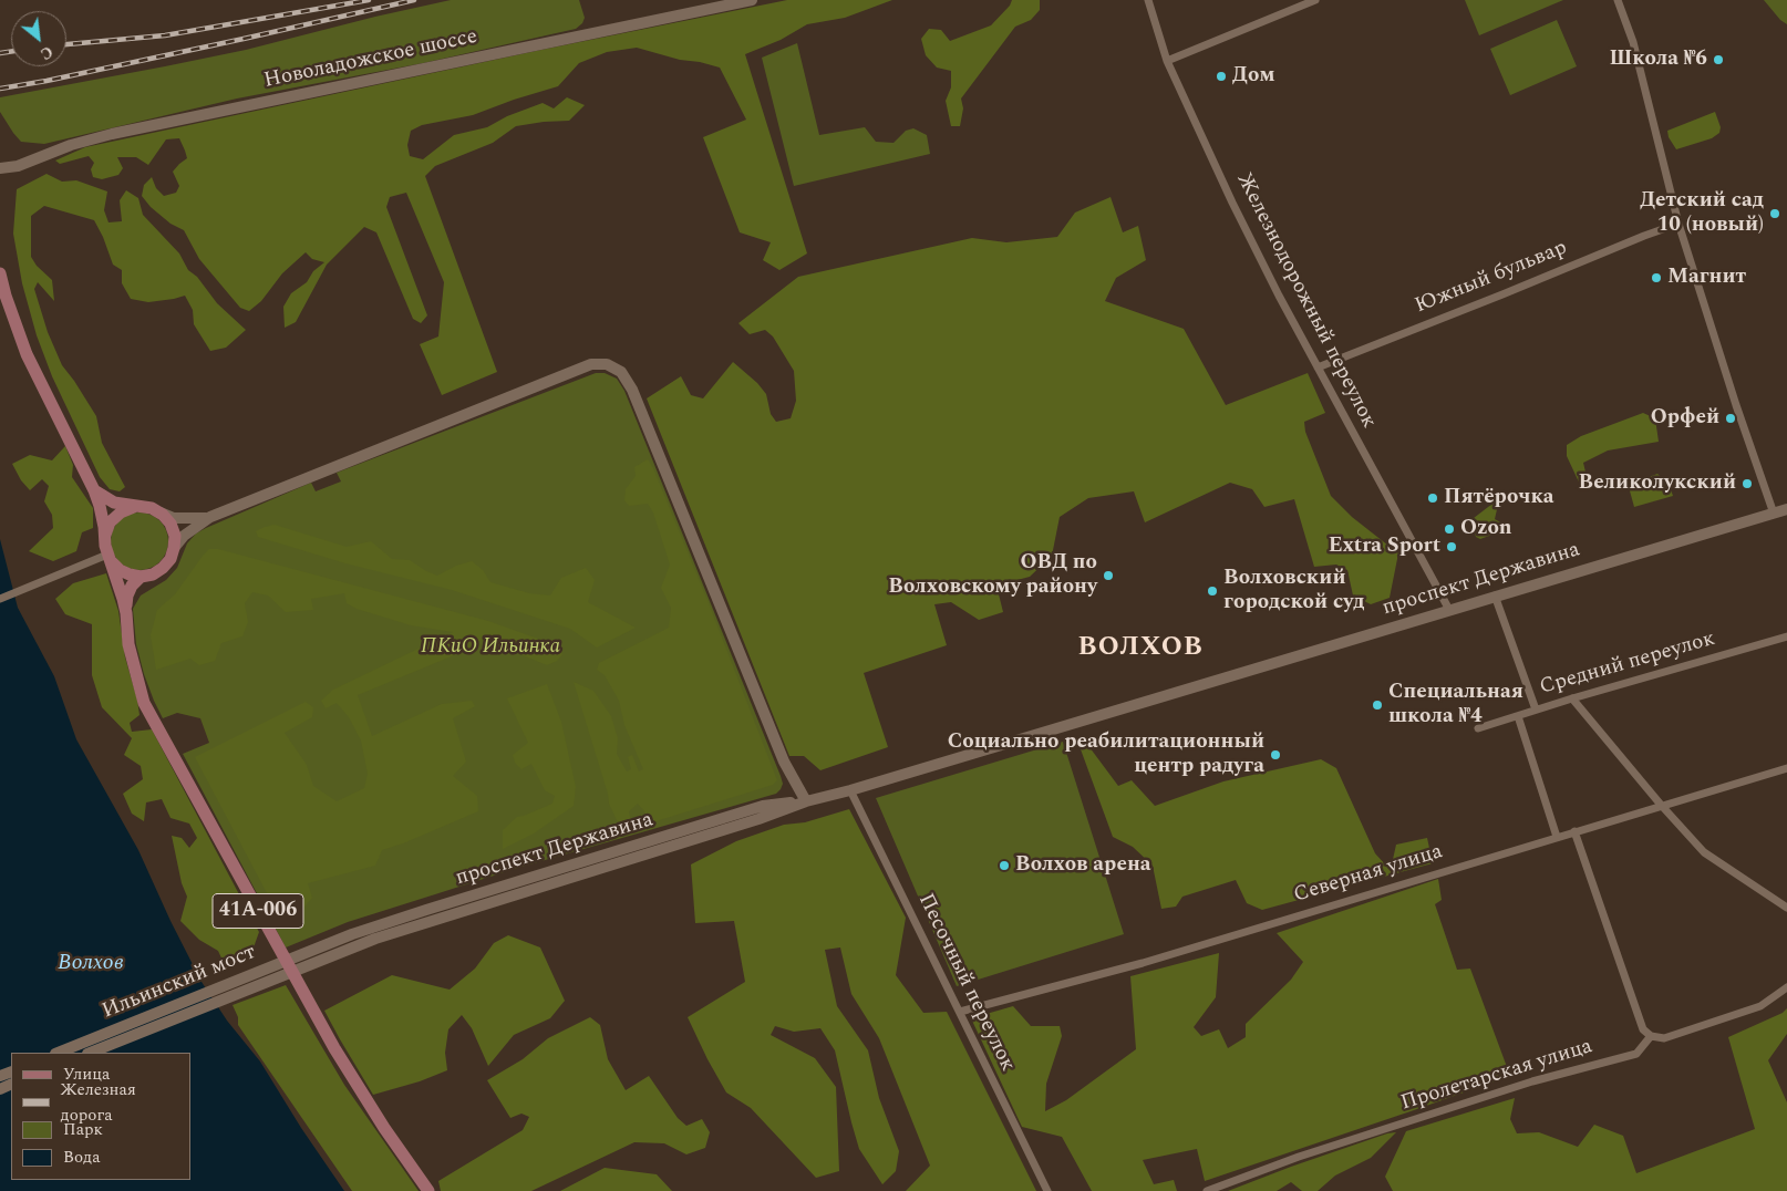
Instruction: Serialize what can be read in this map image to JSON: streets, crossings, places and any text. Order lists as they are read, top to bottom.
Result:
{
  "streets": {
    "main road": [
      "Новоладожское шоссе",
      "проспект Державина",
      "41А-006",
      "Ильинский мост"
    ],
    "street": [
      "Южный бульвар",
      "Железнодорожный переулок",
      "Средний переулок",
      "Северная улица",
      "Песочный переулок",
      "Пролетарская улица"
    ]
  },
  "crossings": [
    ["Южный бульвар", "Железнодорожный переулок"],
    ["Железнодорожный переулок", "проспект Державина"],
    ["проспект Державина", "Ильинский мост"],
    ["проспект Державина", "Песочный переулок"],
    ["Северная улица", "Песочный переулок"]
  ],
  "districts": ["ВОЛХОВ"],
  "water": ["Волхов"],
  "parks": ["ПКиО Ильинка"],
  "places": [
    "Школа №6",
    "Дом",
    "Детский сад 10 (новый)",
    "Магнит",
    "Орфей",
    "Великолукский",
    "Пятёрочка",
    "Ozon",
    "Extra Sport",
    "ОВД по Волховскому району",
    "Волховский городской суд",
    "Специальная школа №4",
    "Социально реабилитационный центр радуга",
    "Волхов арена"
  ],
  "legend": [
    "Улица",
    "Железная дорога",
    "Парк",
    "Вода"
  ],
  "north": "bottom right"
}
